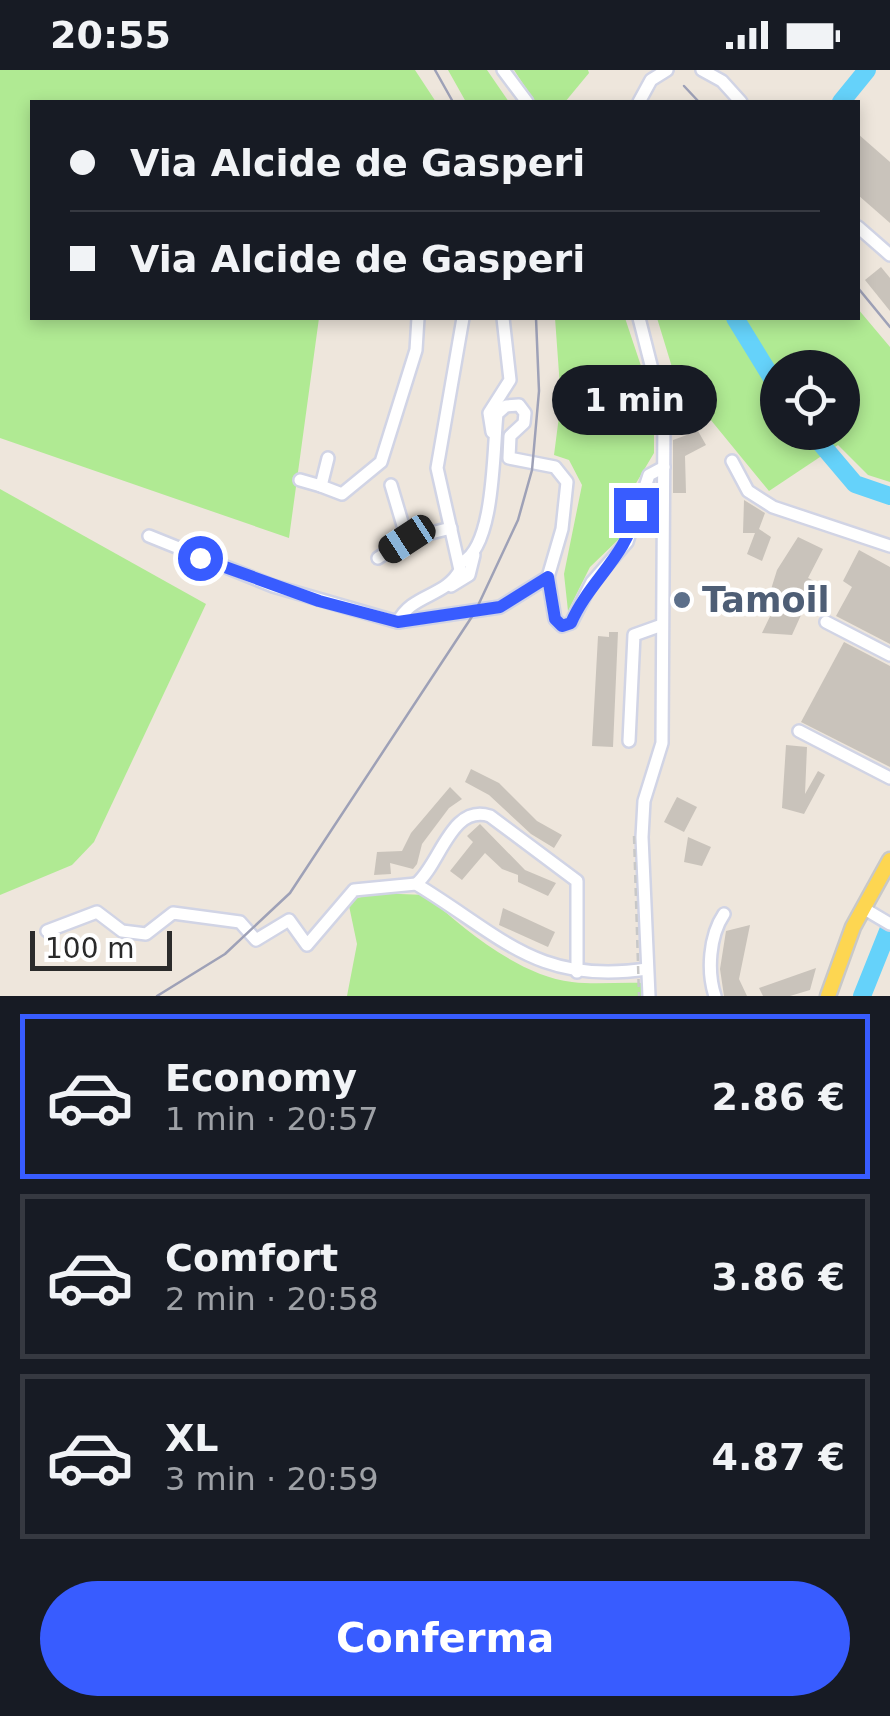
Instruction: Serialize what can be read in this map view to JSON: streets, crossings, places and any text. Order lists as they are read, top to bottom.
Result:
{
  "places": ["Tamoil"],
  "scale_bar": "100 m",
  "page": {
    "status": "20:55",
    "banner": ["Via Alcide de Gasperi", "Via Alcide de Gasperi"],
    "bubble": "1 min",
    "scale": "100 m",
    "list": [
      {
        "name": "Economy",
        "note": "1 min · 20:57",
        "value": "2.86 €"
      },
      {
        "name": "Comfort",
        "note": "2 min · 20:58",
        "value": "3.86 €"
      },
      {
        "name": "XL",
        "note": "3 min · 20:59",
        "value": "4.87 €"
      }
    ],
    "buttons": "Conferma"
  }
}
